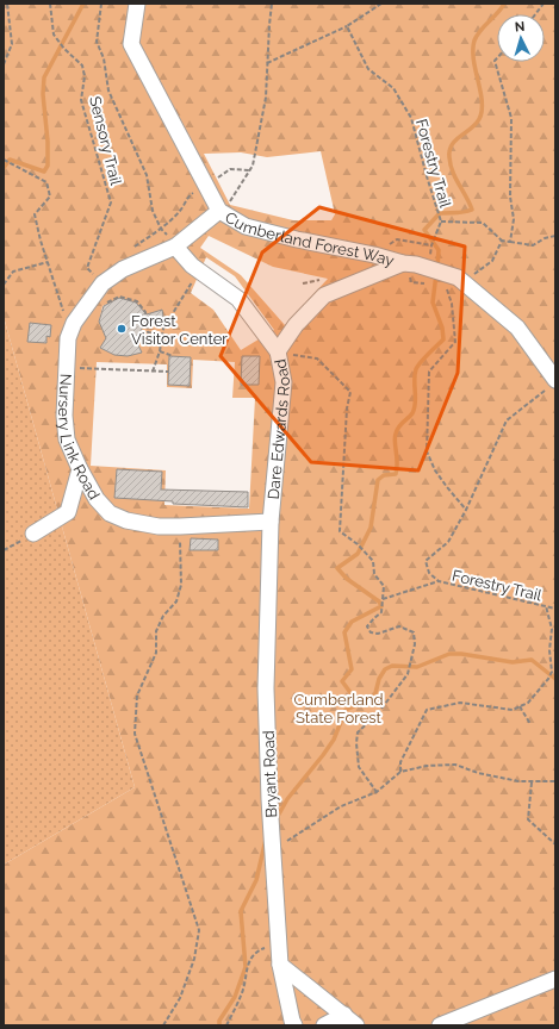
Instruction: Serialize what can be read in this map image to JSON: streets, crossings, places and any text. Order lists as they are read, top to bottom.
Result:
{
  "streets": {
    "lane": [
      "Cumberland Forest Way",
      "Dare Edwards Road",
      "Nursery Link Road",
      "Bryant Road"
    ],
    "path": ["Sensory Trail", "Forestry Trail"]
  },
  "crossings": [
    ["Sensory Trail", "Nursery Link Road"],
    ["Cumberland Forest Way", "Dare Edwards Road"],
    ["Cumberland Forest Way", "Nursery Link Road"],
    ["Dare Edwards Road", "Nursery Link Road"],
    ["Dare Edwards Road", "Bryant Road"],
    ["Nursery Link Road", "Bryant Road"]
  ],
  "parks": ["Cumberland State Forest"],
  "places": ["Forest Visitor Center"],
  "north": "top"
}
